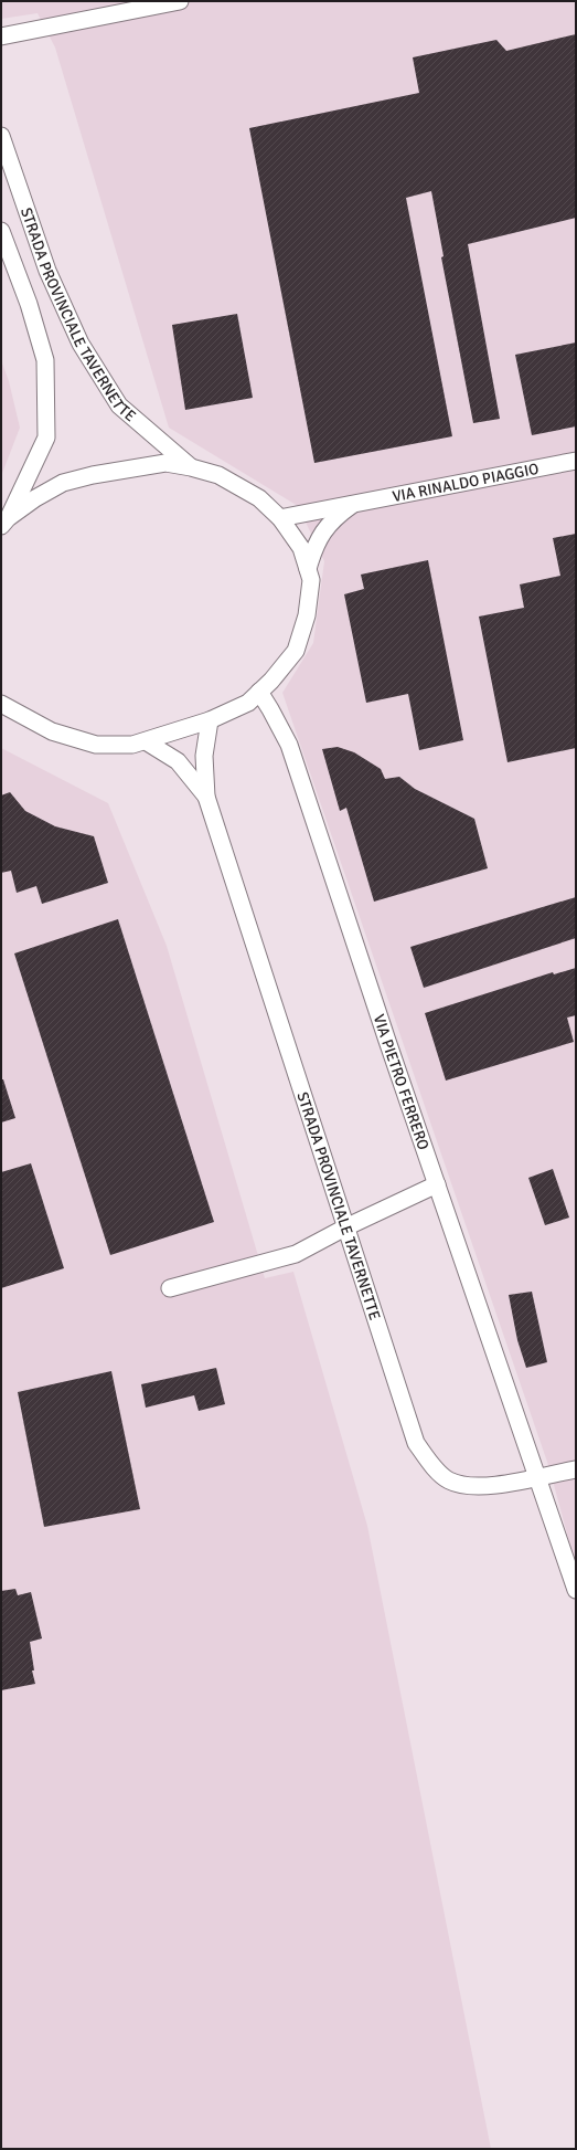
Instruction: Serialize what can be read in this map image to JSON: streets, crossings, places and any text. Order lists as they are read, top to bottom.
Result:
{
  "streets": {
    "street": ["STRADA PROVINCIALE TAVERNETTE", "VIA RINALDO PIAGGIO", "VIA PIETRO FERRERO"]
  },
  "crossings": [
    ["STRADA PROVINCIALE TAVERNETTE", "VIA PIETRO FERRERO"]
  ]
}
